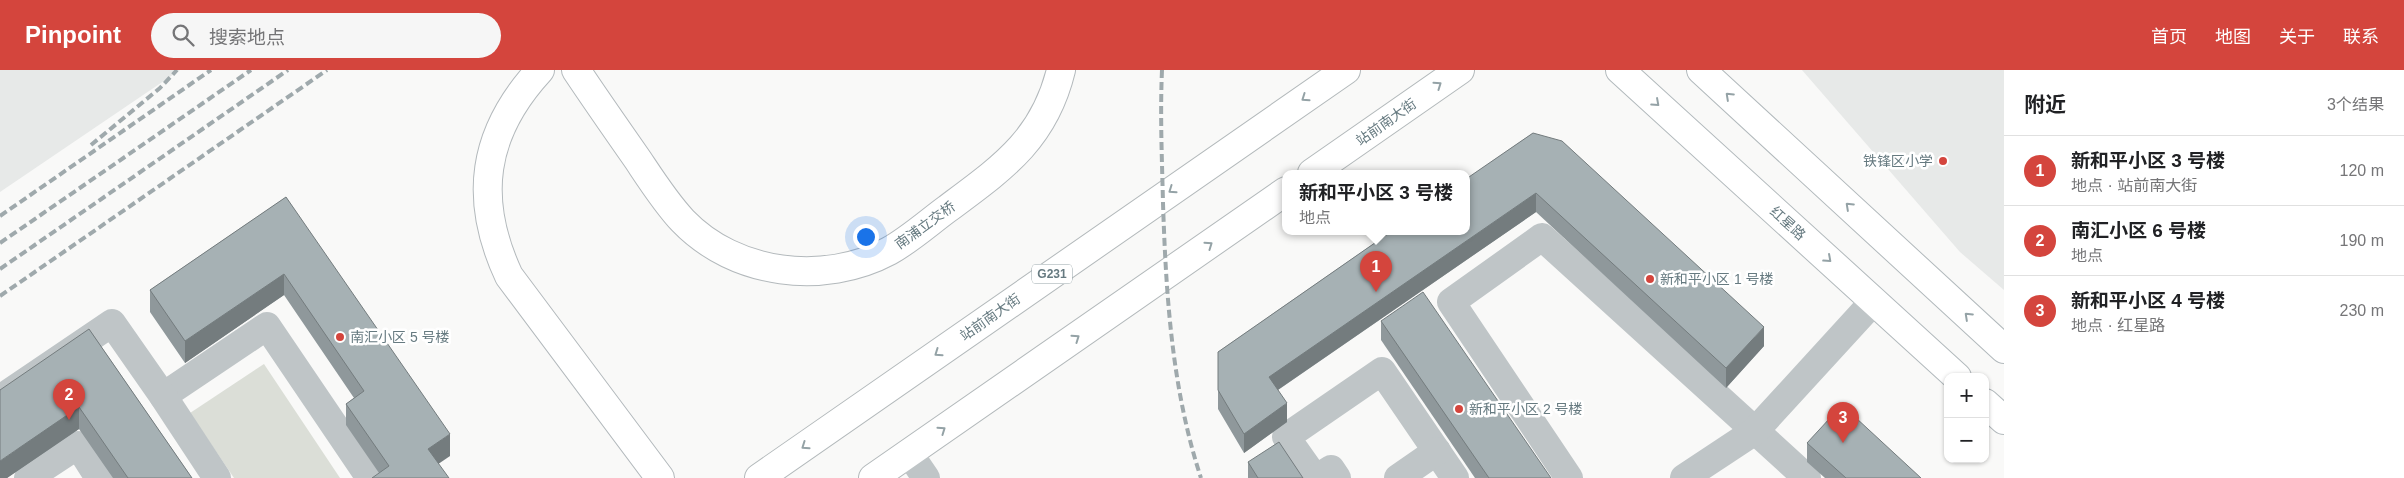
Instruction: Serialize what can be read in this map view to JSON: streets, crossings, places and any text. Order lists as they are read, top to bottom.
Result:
{
  "streets": {
    "main road": [
      "站前南大街",
      "红星路",
      "南浦立交桥",
      "G231"
    ]
  },
  "places": [
    "铁锋区小学",
    "新和平小区 1 号楼",
    "南汇小区 5 号楼",
    "新和平小区 2 号楼"
  ],
  "page": {
    "header": "Pinpoint",
    "search": "搜索地点",
    "nav": [
      "首页",
      "地图",
      "关于",
      "联系"
    ],
    "heading": ["附近", "3个结果"],
    "list": [
      {
        "mark": "1",
        "name": "新和平小区 3 号楼",
        "note": "地点 · 站前南大街",
        "value": "120 m"
      },
      {
        "mark": "2",
        "name": "南汇小区 6 号楼",
        "note": "地点",
        "value": "190 m"
      },
      {
        "mark": "3",
        "name": "新和平小区 4 号楼",
        "note": "地点 · 红星路",
        "value": "230 m"
      }
    ],
    "popup": ["新和平小区 3 号楼", "地点"],
    "pins": ["1", "2", "3"],
    "map_buttons": ["+", "−"]
  }
}
